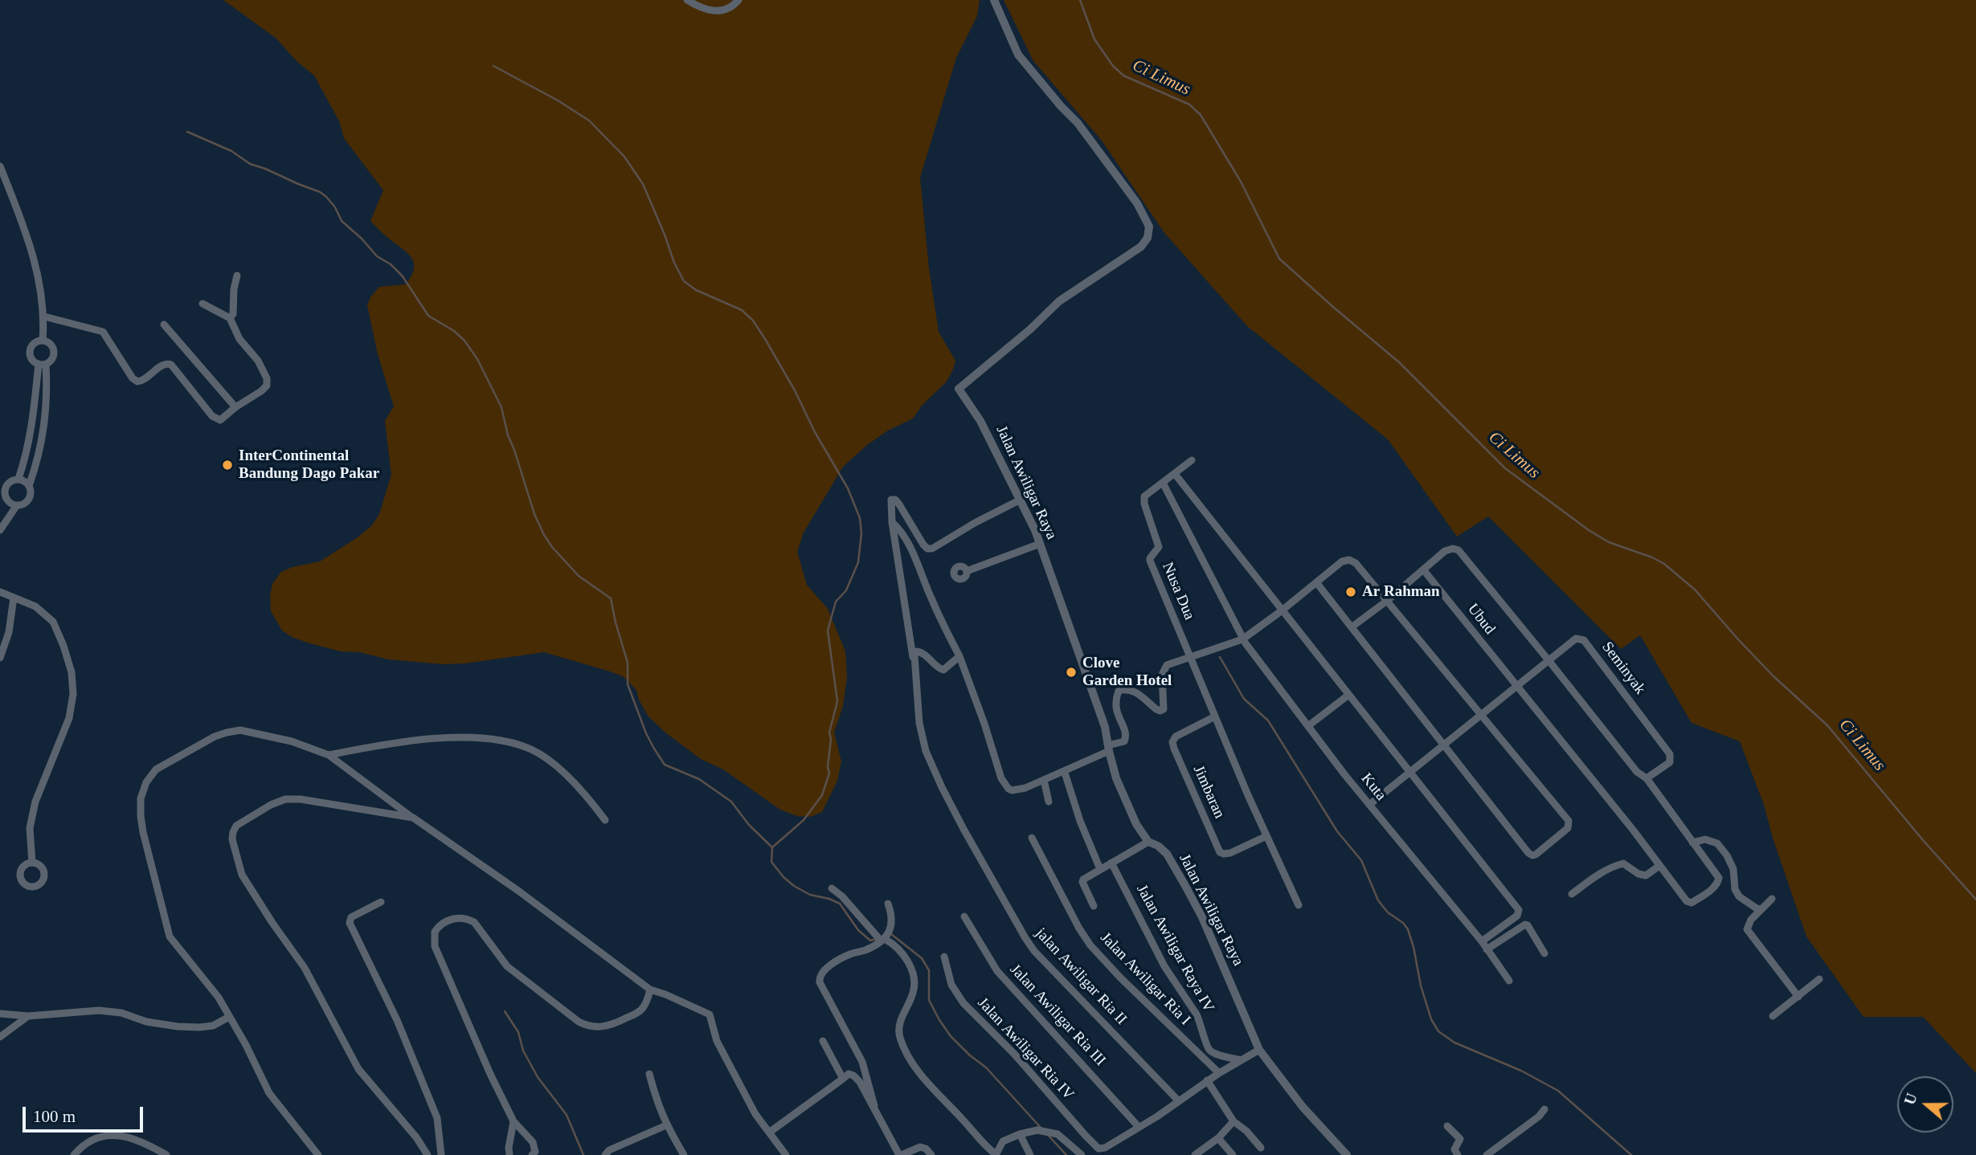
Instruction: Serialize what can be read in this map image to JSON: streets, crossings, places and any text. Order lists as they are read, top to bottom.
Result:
{
  "streets": {
    "street": [
      "Jalan Awiligar Raya",
      "Nusa Dua",
      "Ubud",
      "Seminyak",
      "Kuta",
      "Jimbaran",
      "Jalan Awiligar Raya IV",
      "jalan Awiligar Ria II",
      "Jalan Awiligar Ria I",
      "Jalan Awiligar Ria III",
      "Jalan Awiligar Ria IV"
    ]
  },
  "crossings": [
    ["Jalan Awiligar Raya", "jalan Awiligar Ria II"],
    ["Ubud", "Seminyak"],
    ["Seminyak", "Kuta"],
    ["Jalan Awiligar Ria III", "Jalan Awiligar Ria IV"]
  ],
  "water": ["Ci Limus"],
  "places": ["InterContinental Bandung Dago Pakar", "Ar Rahman", "Clove Garden Hotel"],
  "scale_bar": "100 m",
  "north": "left"
}
